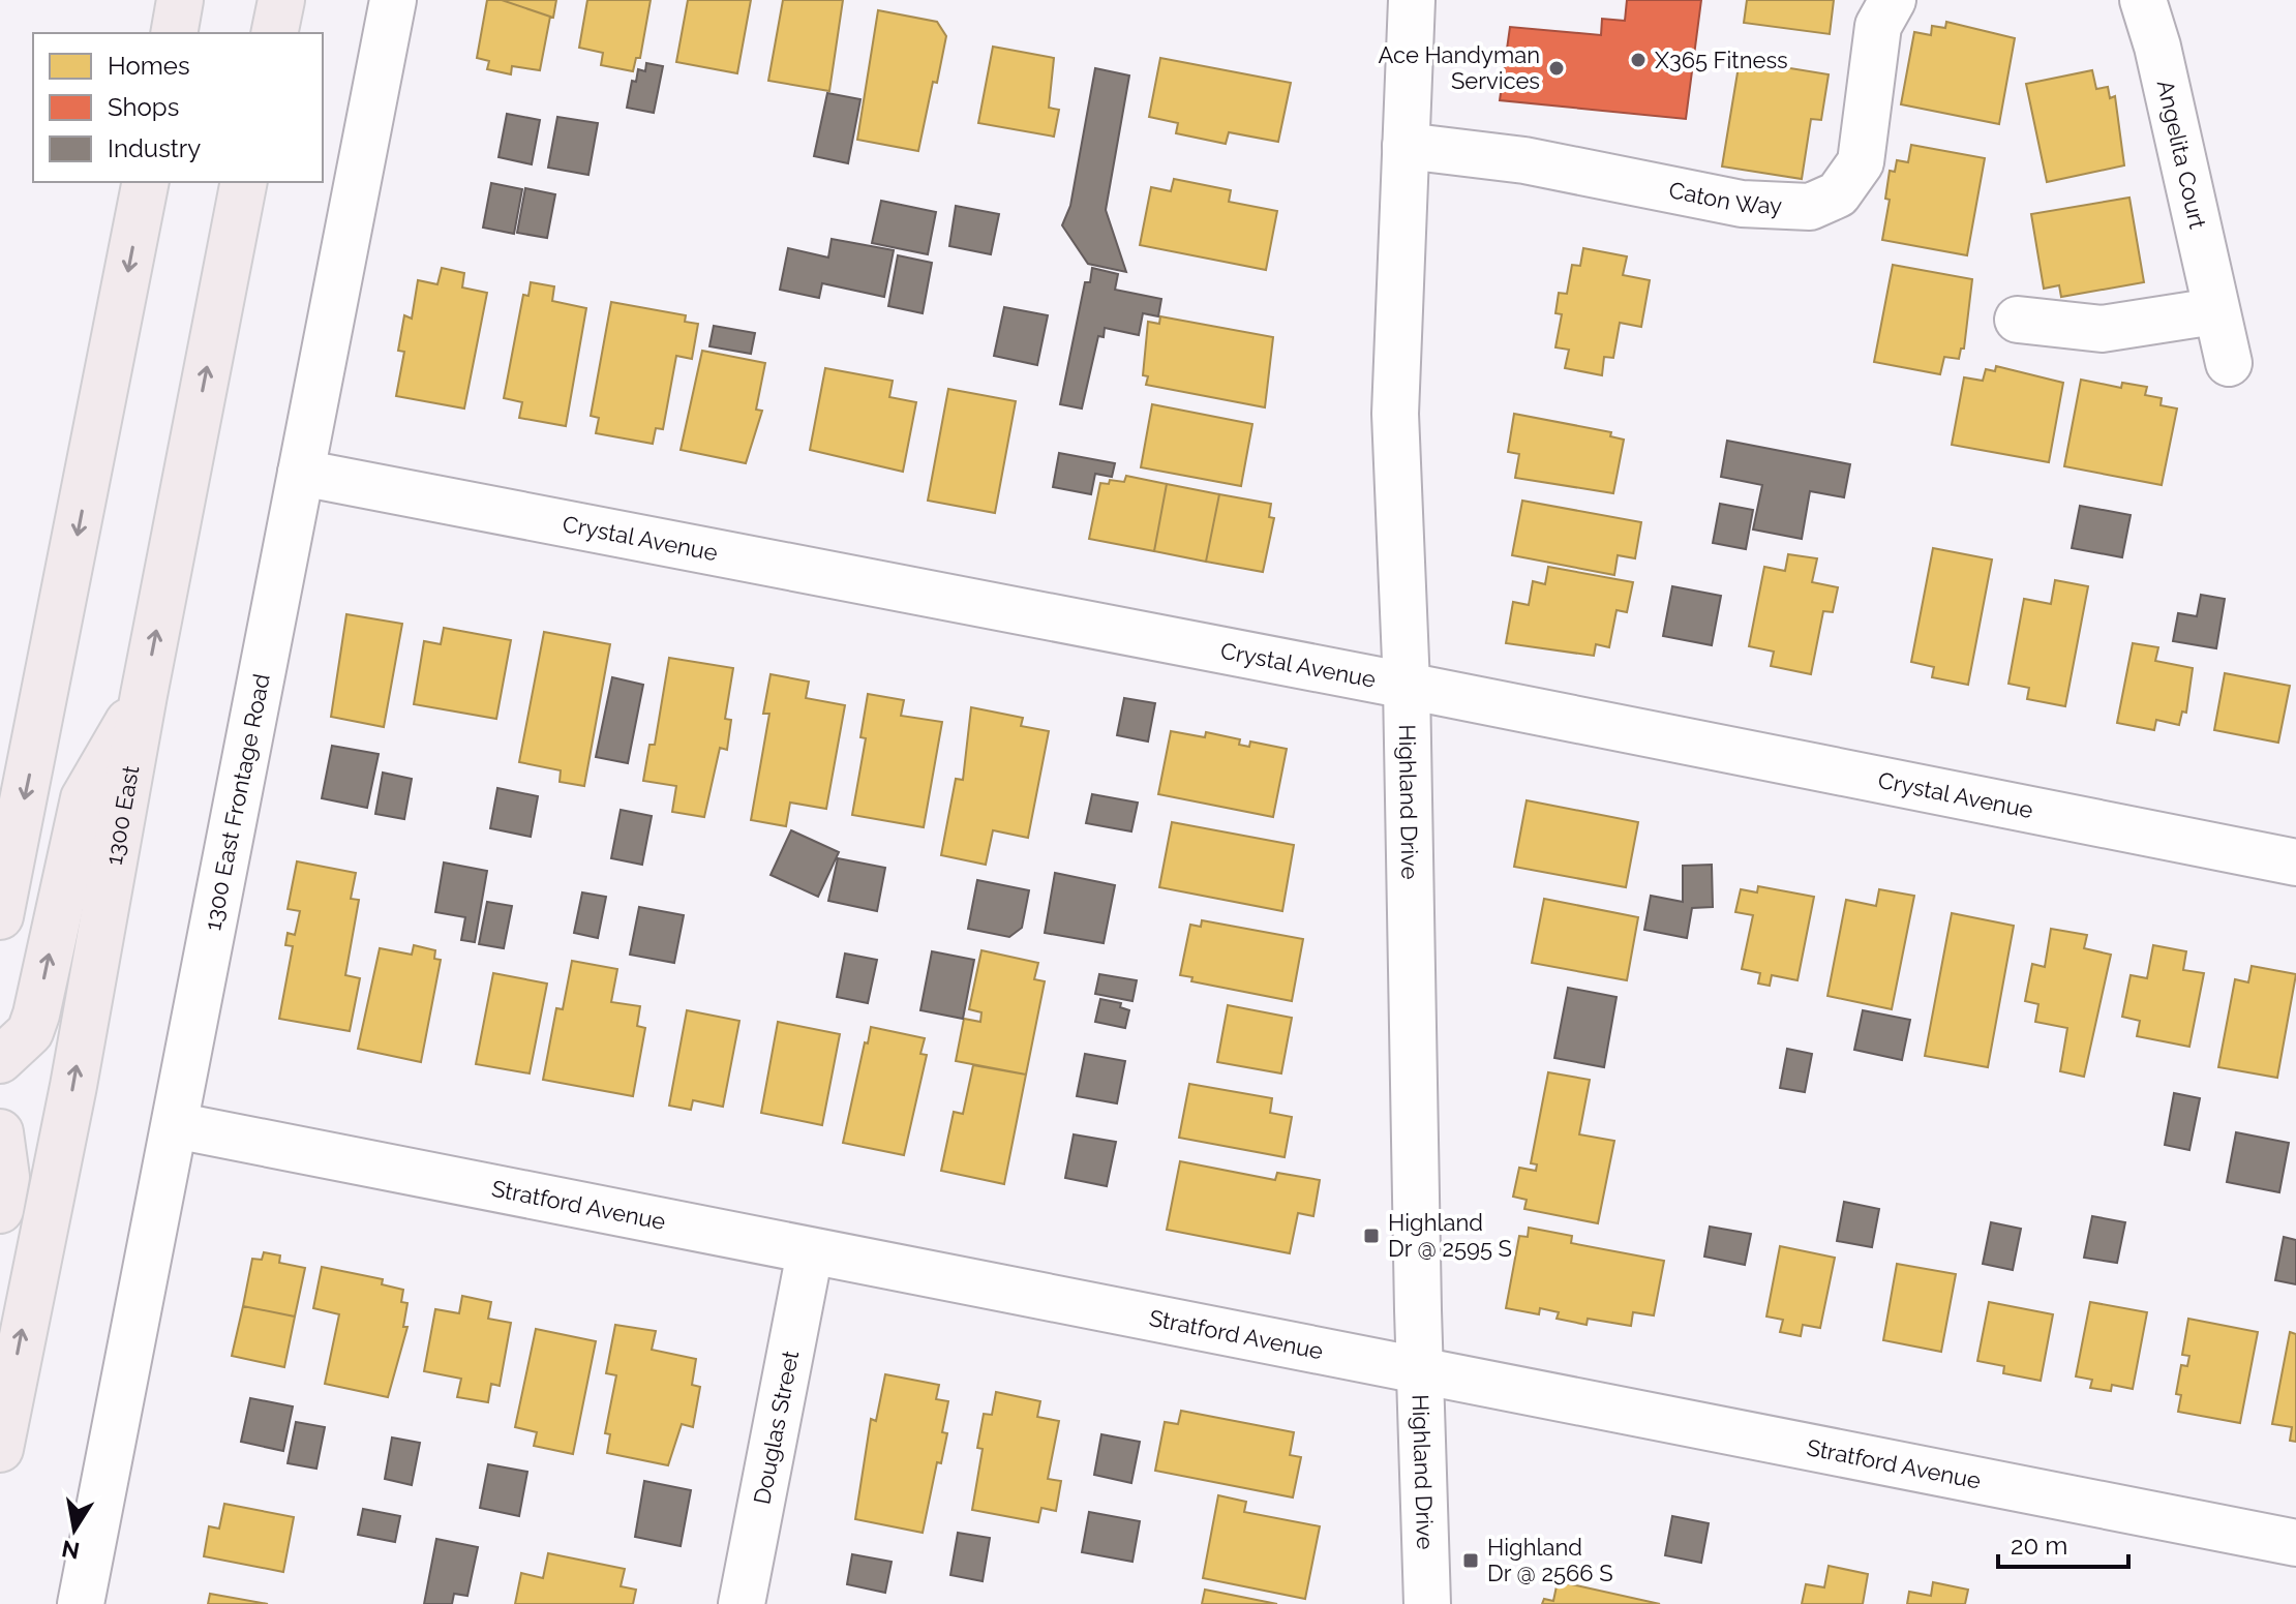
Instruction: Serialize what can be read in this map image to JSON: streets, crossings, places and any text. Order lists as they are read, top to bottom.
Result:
{
  "streets": {
    "main road": ["1300 East"],
    "street": [
      "Angelita Court",
      "Caton Way",
      "Crystal Avenue",
      "Highland Drive",
      "1300 East Frontage Road",
      "Stratford Avenue",
      "Douglas Street"
    ]
  },
  "crossings": [
    ["Caton Way", "Highland Drive"],
    ["Crystal Avenue", "Highland Drive"],
    ["Crystal Avenue", "1300 East Frontage Road"],
    ["Highland Drive", "Stratford Avenue"],
    ["1300 East Frontage Road", "Stratford Avenue"],
    ["Stratford Avenue", "Douglas Street"]
  ],
  "places": {
    "other": ["X365 Fitness", "Ace Handyman Services"],
    "transit": ["Highland Dr @ 2595 S", "Highland Dr @ 2566 S"]
  },
  "legend": ["Homes", "Shops", "Industry"],
  "scale_bar": "20 m",
  "north": "bottom"
}
